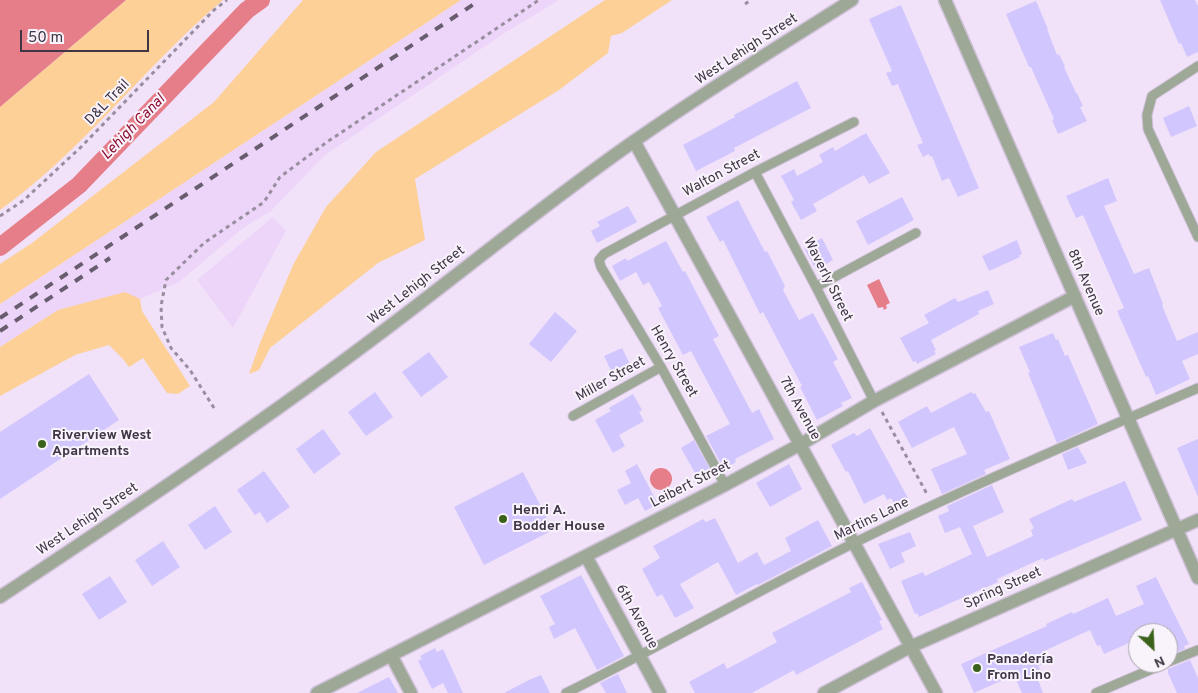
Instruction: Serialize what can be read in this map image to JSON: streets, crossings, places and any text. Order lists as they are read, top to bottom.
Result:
{
  "streets": {
    "street": [
      "West Lehigh Street",
      "8th Avenue",
      "7th Avenue",
      "Leibert Street",
      "Spring Street",
      "6th Avenue"
    ],
    "lane": [
      "Walton Street",
      "Waverly Street",
      "Henry Street",
      "Miller Street",
      "Martins Lane"
    ],
    "path": ["D&L Trail"]
  },
  "crossings": [
    ["West Lehigh Street", "7th Avenue"],
    ["Walton Street", "Waverly Street"],
    ["Walton Street", "Henry Street"],
    ["Walton Street", "7th Avenue"],
    ["Waverly Street", "Leibert Street"],
    ["8th Avenue", "Leibert Street"],
    ["8th Avenue", "Martins Lane"],
    ["8th Avenue", "Spring Street"],
    ["Henry Street", "Miller Street"],
    ["Henry Street", "Leibert Street"],
    ["7th Avenue", "Leibert Street"],
    ["7th Avenue", "Martins Lane"],
    ["7th Avenue", "Spring Street"],
    ["Leibert Street", "6th Avenue"],
    ["Martins Lane", "6th Avenue"]
  ],
  "water": ["Lehigh Canal"],
  "places": ["Riverview West Apartments", "Henri A. Bodder House", "Panadería From Lino"],
  "scale_bar": "50 m",
  "north": "bottom right"
}
